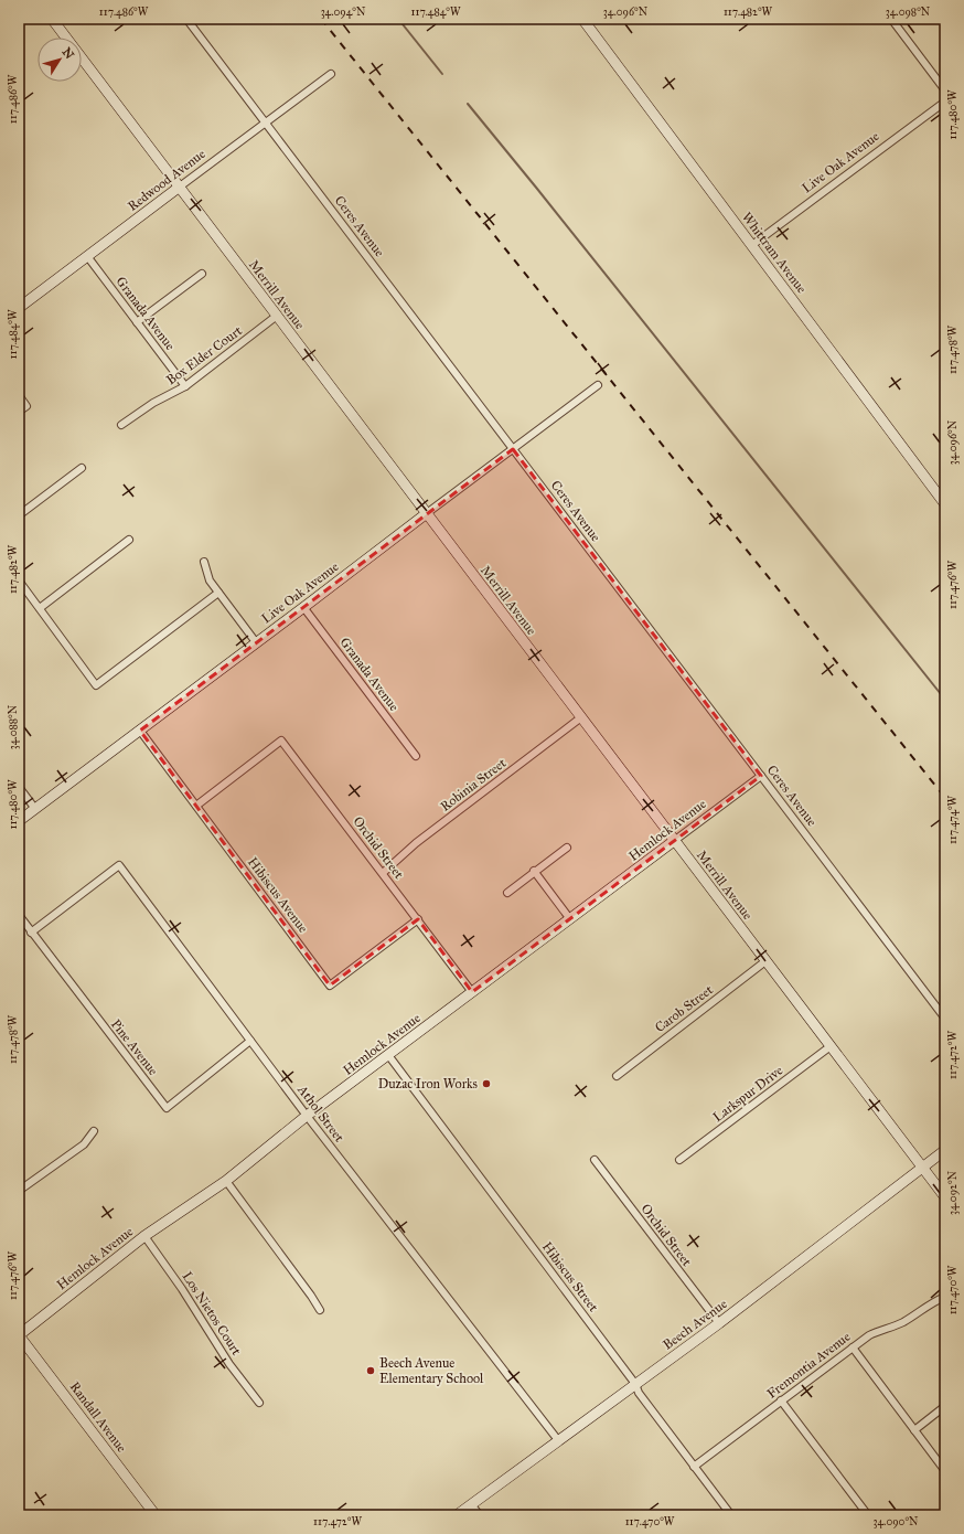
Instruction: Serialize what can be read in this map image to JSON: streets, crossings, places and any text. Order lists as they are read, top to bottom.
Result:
{
  "streets": {
    "street": [
      "Live Oak Avenue",
      "Redwood Avenue",
      "Ceres Avenue",
      "Whittram Avenue",
      "Merrill Avenue",
      "Granada Avenue",
      "Box Elder Court",
      "Robinia Street",
      "Hemlock Avenue",
      "Orchid Street",
      "Hibiscus Avenue",
      "Carob Street",
      "Pine Avenue",
      "Larkspur Drive",
      "Athol Street",
      "Hibiscus Street",
      "Los Nietos Court",
      "Beech Avenue",
      "Fremontia Avenue",
      "Randall Avenue"
    ]
  },
  "crossings": [
    ["Live Oak Avenue", "Ceres Avenue"],
    ["Live Oak Avenue", "Whittram Avenue"],
    ["Live Oak Avenue", "Merrill Avenue"],
    ["Live Oak Avenue", "Granada Avenue"],
    ["Live Oak Avenue", "Hibiscus Avenue"],
    ["Redwood Avenue", "Ceres Avenue"],
    ["Redwood Avenue", "Merrill Avenue"],
    ["Redwood Avenue", "Granada Avenue"],
    ["Ceres Avenue", "Hemlock Avenue"],
    ["Merrill Avenue", "Box Elder Court"],
    ["Merrill Avenue", "Robinia Street"],
    ["Merrill Avenue", "Hemlock Avenue"],
    ["Merrill Avenue", "Carob Street"],
    ["Merrill Avenue", "Larkspur Drive"],
    ["Merrill Avenue", "Beech Avenue"],
    ["Granada Avenue", "Box Elder Court"],
    ["Robinia Street", "Orchid Street"],
    ["Hemlock Avenue", "Orchid Street"],
    ["Hemlock Avenue", "Athol Street"],
    ["Hemlock Avenue", "Hibiscus Street"],
    ["Hemlock Avenue", "Los Nietos Court"],
    ["Hemlock Avenue", "Randall Avenue"],
    ["Orchid Street", "Hibiscus Avenue"],
    ["Orchid Street", "Beech Avenue"],
    ["Pine Avenue", "Athol Street"],
    ["Athol Street", "Beech Avenue"],
    ["Hibiscus Street", "Beech Avenue"],
    ["Hibiscus Street", "Fremontia Avenue"]
  ],
  "places": ["Duzac Iron Works", "Beech Avenue Elementary School"],
  "north": "top right",
  "coordinates": [
    "117.486°W",
    "34.094°N",
    "117.484°W",
    "34.096°N",
    "117.482°W",
    "34.098°N",
    "117.480°W",
    "117.478°W",
    "117.476°W",
    "34.088°N",
    "117.474°W",
    "117.472°W",
    "34.092°N",
    "117.470°W",
    "34.090°N"
  ]
}
